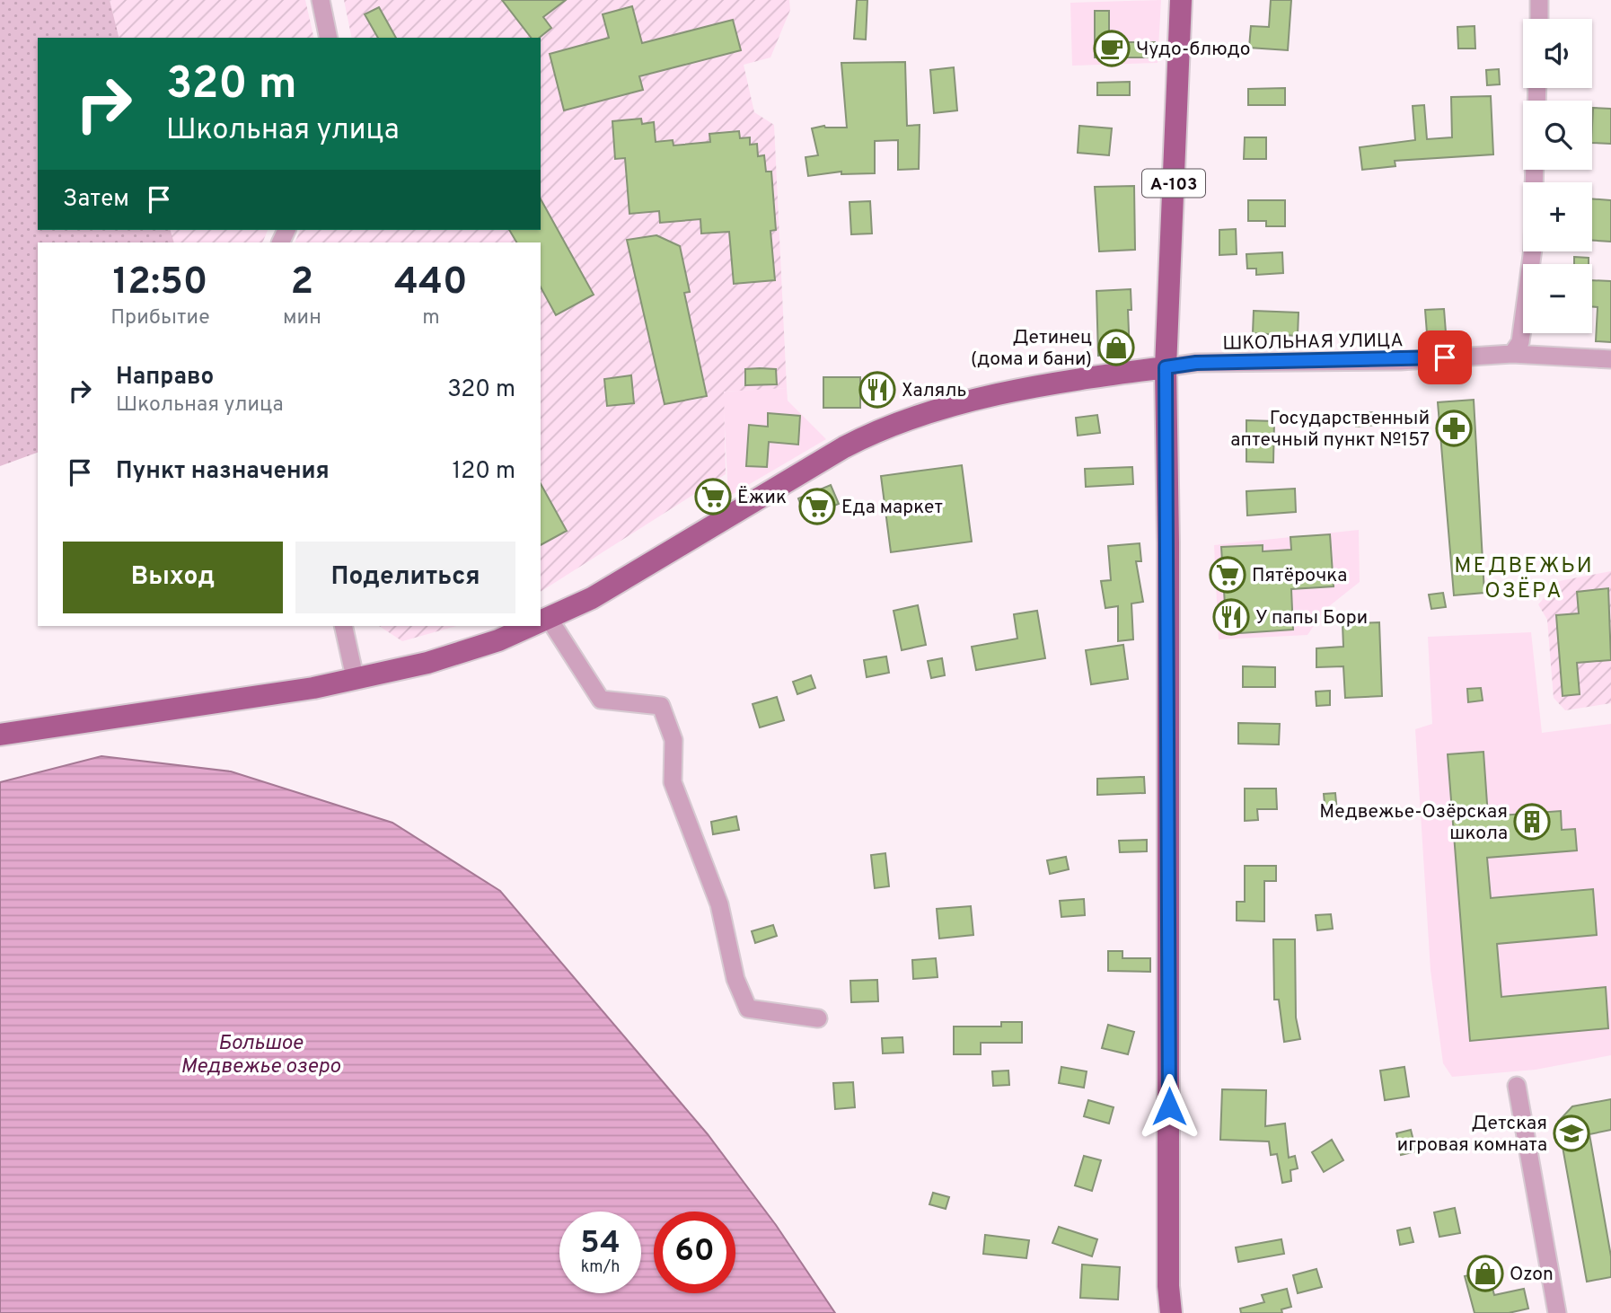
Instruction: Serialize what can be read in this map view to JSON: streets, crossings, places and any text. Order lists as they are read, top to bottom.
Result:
{
  "streets": {
    "main road": ["А-103"],
    "street": ["ШКОЛЬНАЯ УЛИЦА"]
  },
  "crossings": [
    ["А-103", "ШКОЛЬНАЯ УЛИЦА"]
  ],
  "districts": ["МЕДВЕЖЬИ ОЗЁРА"],
  "water": ["Большое Медвежье озеро"],
  "places": {
    "cafe": ["Чудо-блюдо"],
    "shop": ["Детинец (дома и бани)", "Ozon"],
    "restaurant": ["Халяль", "У папы Бори"],
    "pharmacy": ["Государственный аптечный пункт №157"],
    "supermarket": ["Ёжик", "Еда маркет", "Пятёрочка"],
    "building": ["Медвежье-Озёрская школа"],
    "school or university": ["Детская игровая комната"]
  },
  "page": {
    "map_buttons": ["+", "−"],
    "turn": ["320 m", "Школьная улица"],
    "then": "Затем",
    "eta": [
      "12:50",
      "Прибытие",
      "2",
      "мин",
      "440",
      "m"
    ],
    "list": [
      {
        "name": "Направо",
        "note": "Школьная улица",
        "value": "320 m"
      },
      {
        "name": "Пункт назначения",
        "value": "120 m"
      }
    ],
    "buttons": ["Выход", "Поделиться"],
    "speed": "54 km/h",
    "limit": "60"
  }
}
